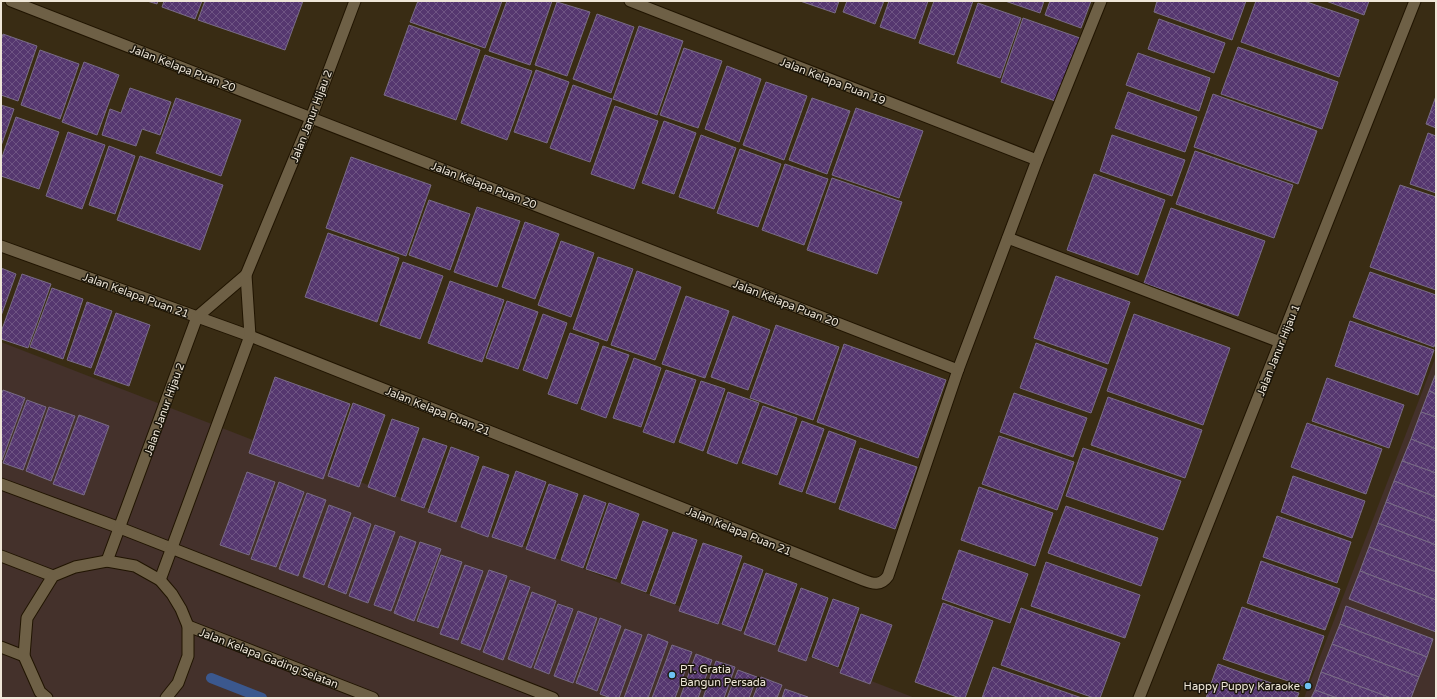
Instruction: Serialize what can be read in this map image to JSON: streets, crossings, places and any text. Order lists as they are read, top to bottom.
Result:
{
  "streets": {
    "street": [
      "Jalan Kelapa Puan 20",
      "Jalan Kelapa Puan 19",
      "Jalan Janur Hijau 2",
      "Jalan Kelapa Puan 21",
      "Jalan Janur Hijau 1",
      "Jalan Kelapa Gading Selatan"
    ]
  },
  "crossings": [
    ["Jalan Kelapa Puan 20", "Jalan Janur Hijau 2"],
    ["Jalan Kelapa Puan 20", "Jalan Kelapa Puan 21"],
    ["Jalan Janur Hijau 2", "Jalan Kelapa Puan 21"]
  ],
  "places": ["PT. Gratia Bangun Persada", "Happy Puppy Karaoke"]
}
